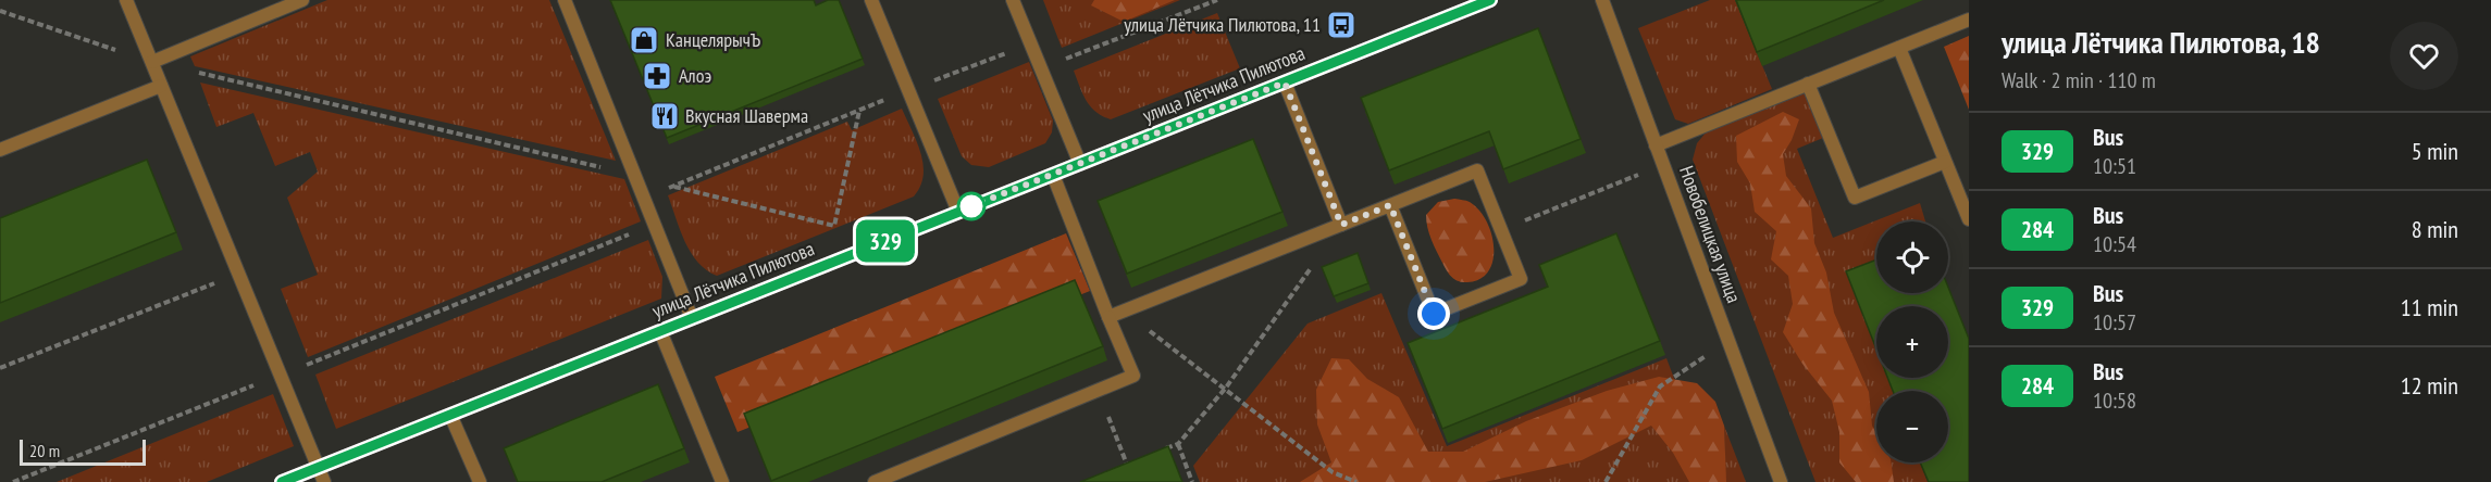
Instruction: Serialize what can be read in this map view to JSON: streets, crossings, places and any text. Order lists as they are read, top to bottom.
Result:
{
  "streets": {
    "street": ["улица Лётчика Пилютова", "Новобелицкая улица"]
  },
  "places": {
    "bus stop": ["улица Лётчика Пилютова, 11"],
    "shop": ["КанцелярычЪ"],
    "pharmacy": ["Алоэ"],
    "restaurant": ["Вкусная Шаверма"]
  },
  "lines": ["bus line 329"],
  "scale_bar": "20 m",
  "page": {
    "on_map": "329",
    "heading": ["улица Лётчика Пилютова, 18", "Walk · 2 min · 110 m"],
    "list": [
      {
        "mark": "329",
        "name": "Bus",
        "note": "10:51",
        "value": "5 min"
      },
      {
        "mark": "284",
        "name": "Bus",
        "note": "10:54",
        "value": "8 min"
      },
      {
        "mark": "329",
        "name": "Bus",
        "note": "10:57",
        "value": "11 min"
      },
      {
        "mark": "284",
        "name": "Bus",
        "note": "10:58",
        "value": "12 min"
      }
    ],
    "map_buttons": ["+", "−"],
    "scale": "20 m"
  }
}
